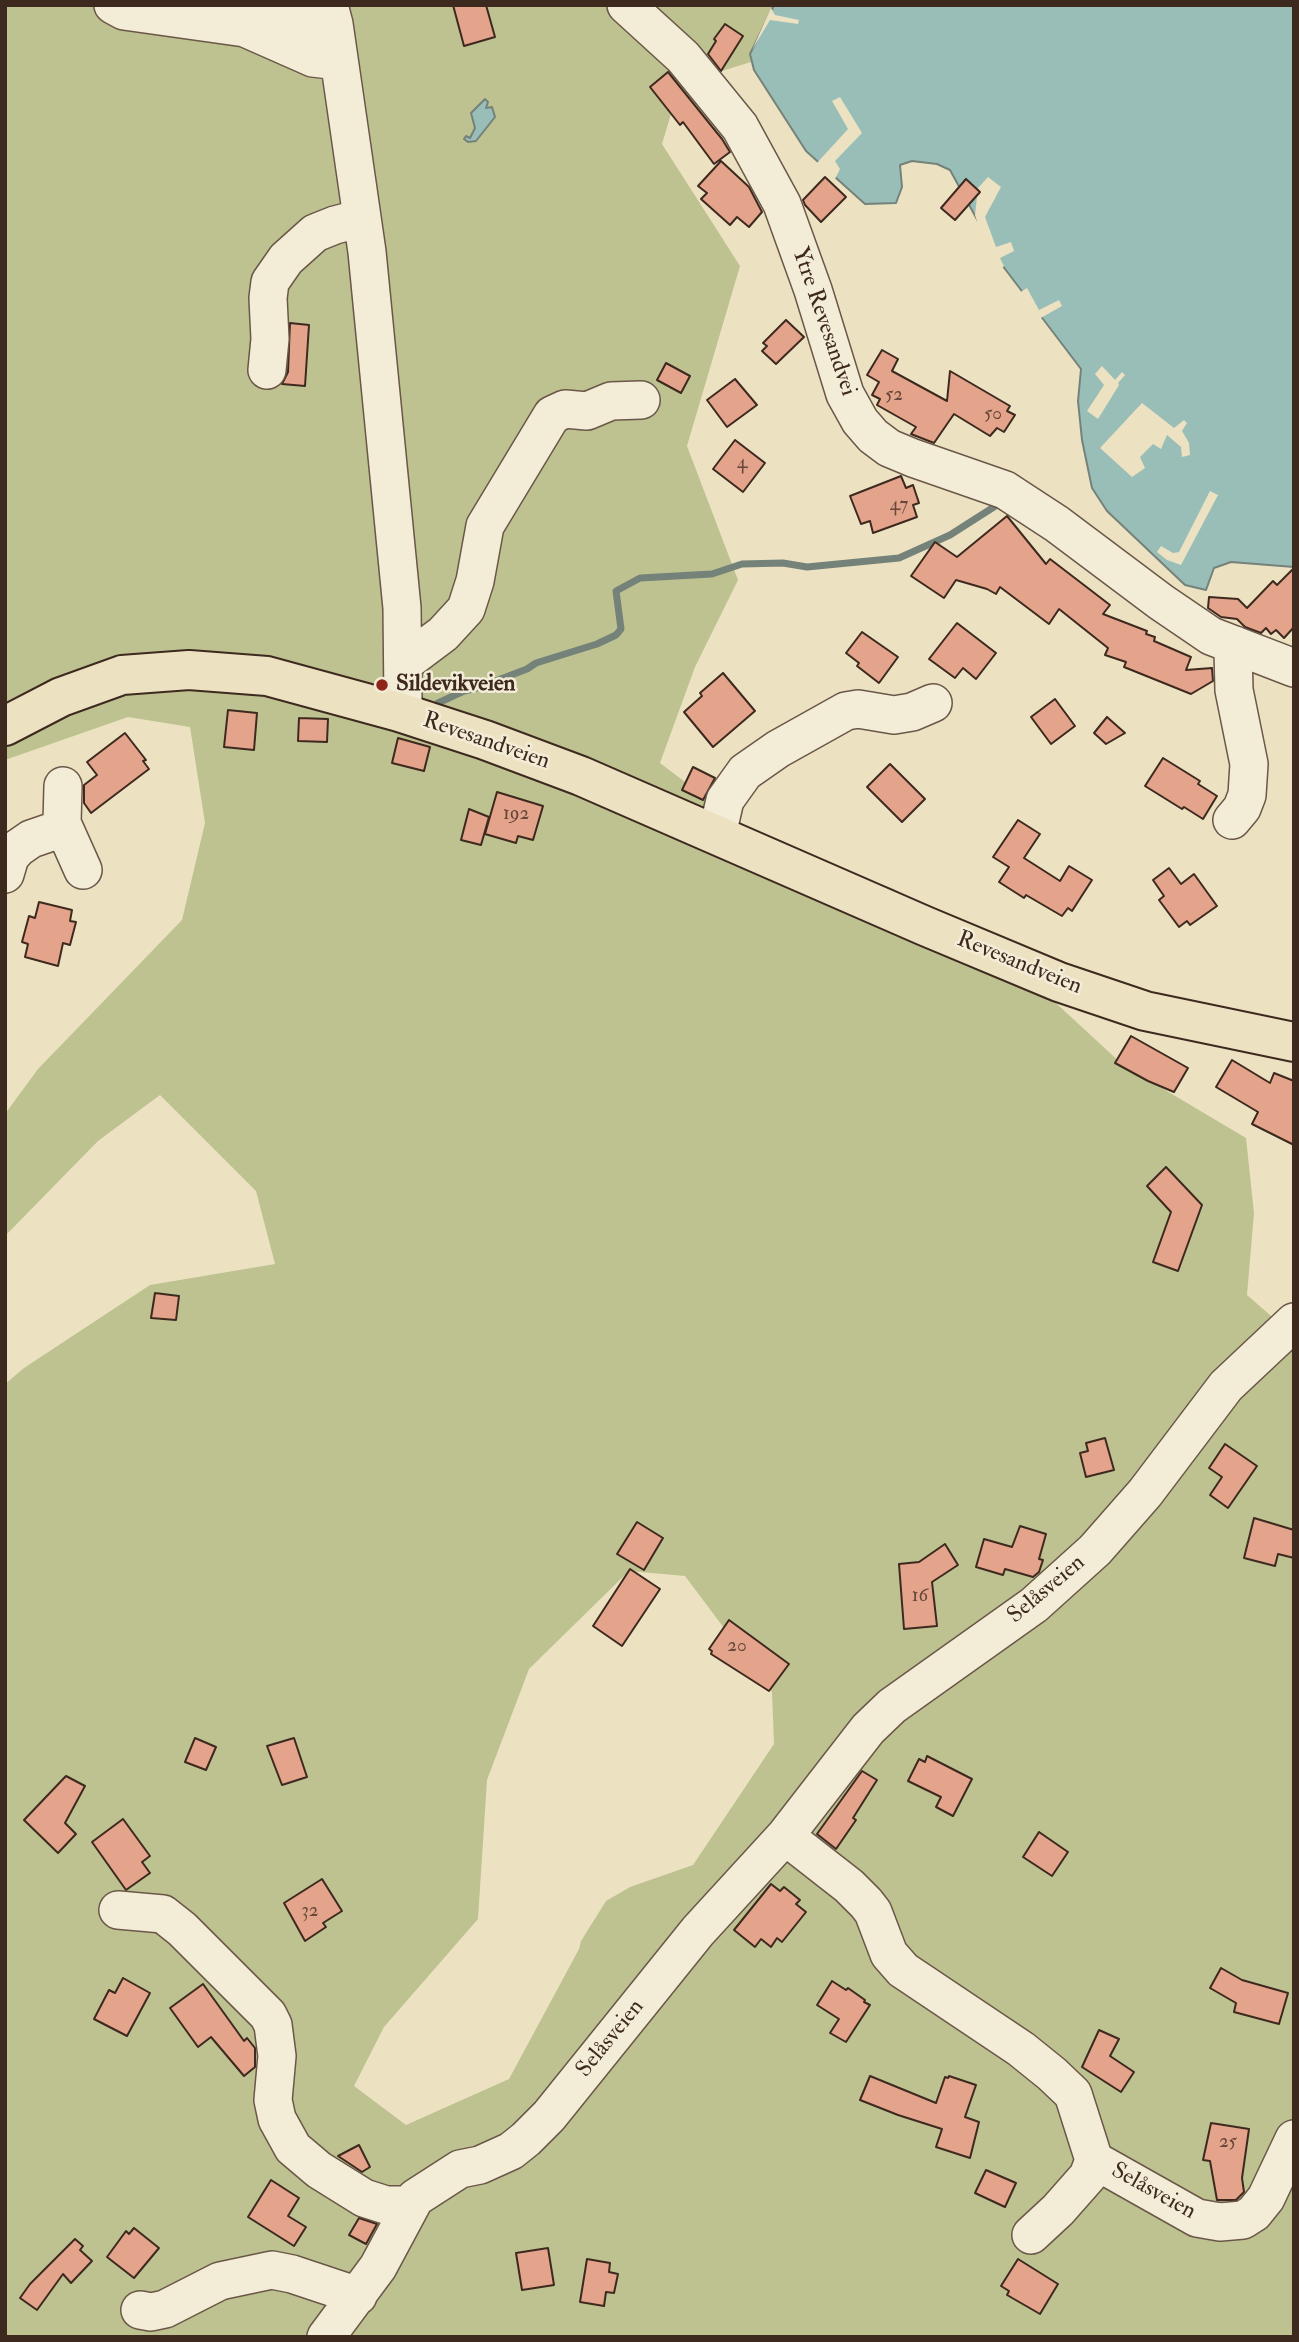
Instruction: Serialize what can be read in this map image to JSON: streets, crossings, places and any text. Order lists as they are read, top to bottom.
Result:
{
  "streets": {
    "main road": ["Revesandveien"],
    "street": ["Ytre Revesandvei", "Selåsveien"]
  },
  "places": ["Sildevikveien"],
  "house_numbers": [
    "52",
    "50",
    "4",
    "47",
    "192",
    "16",
    "20",
    "32",
    "25"
  ]
}
